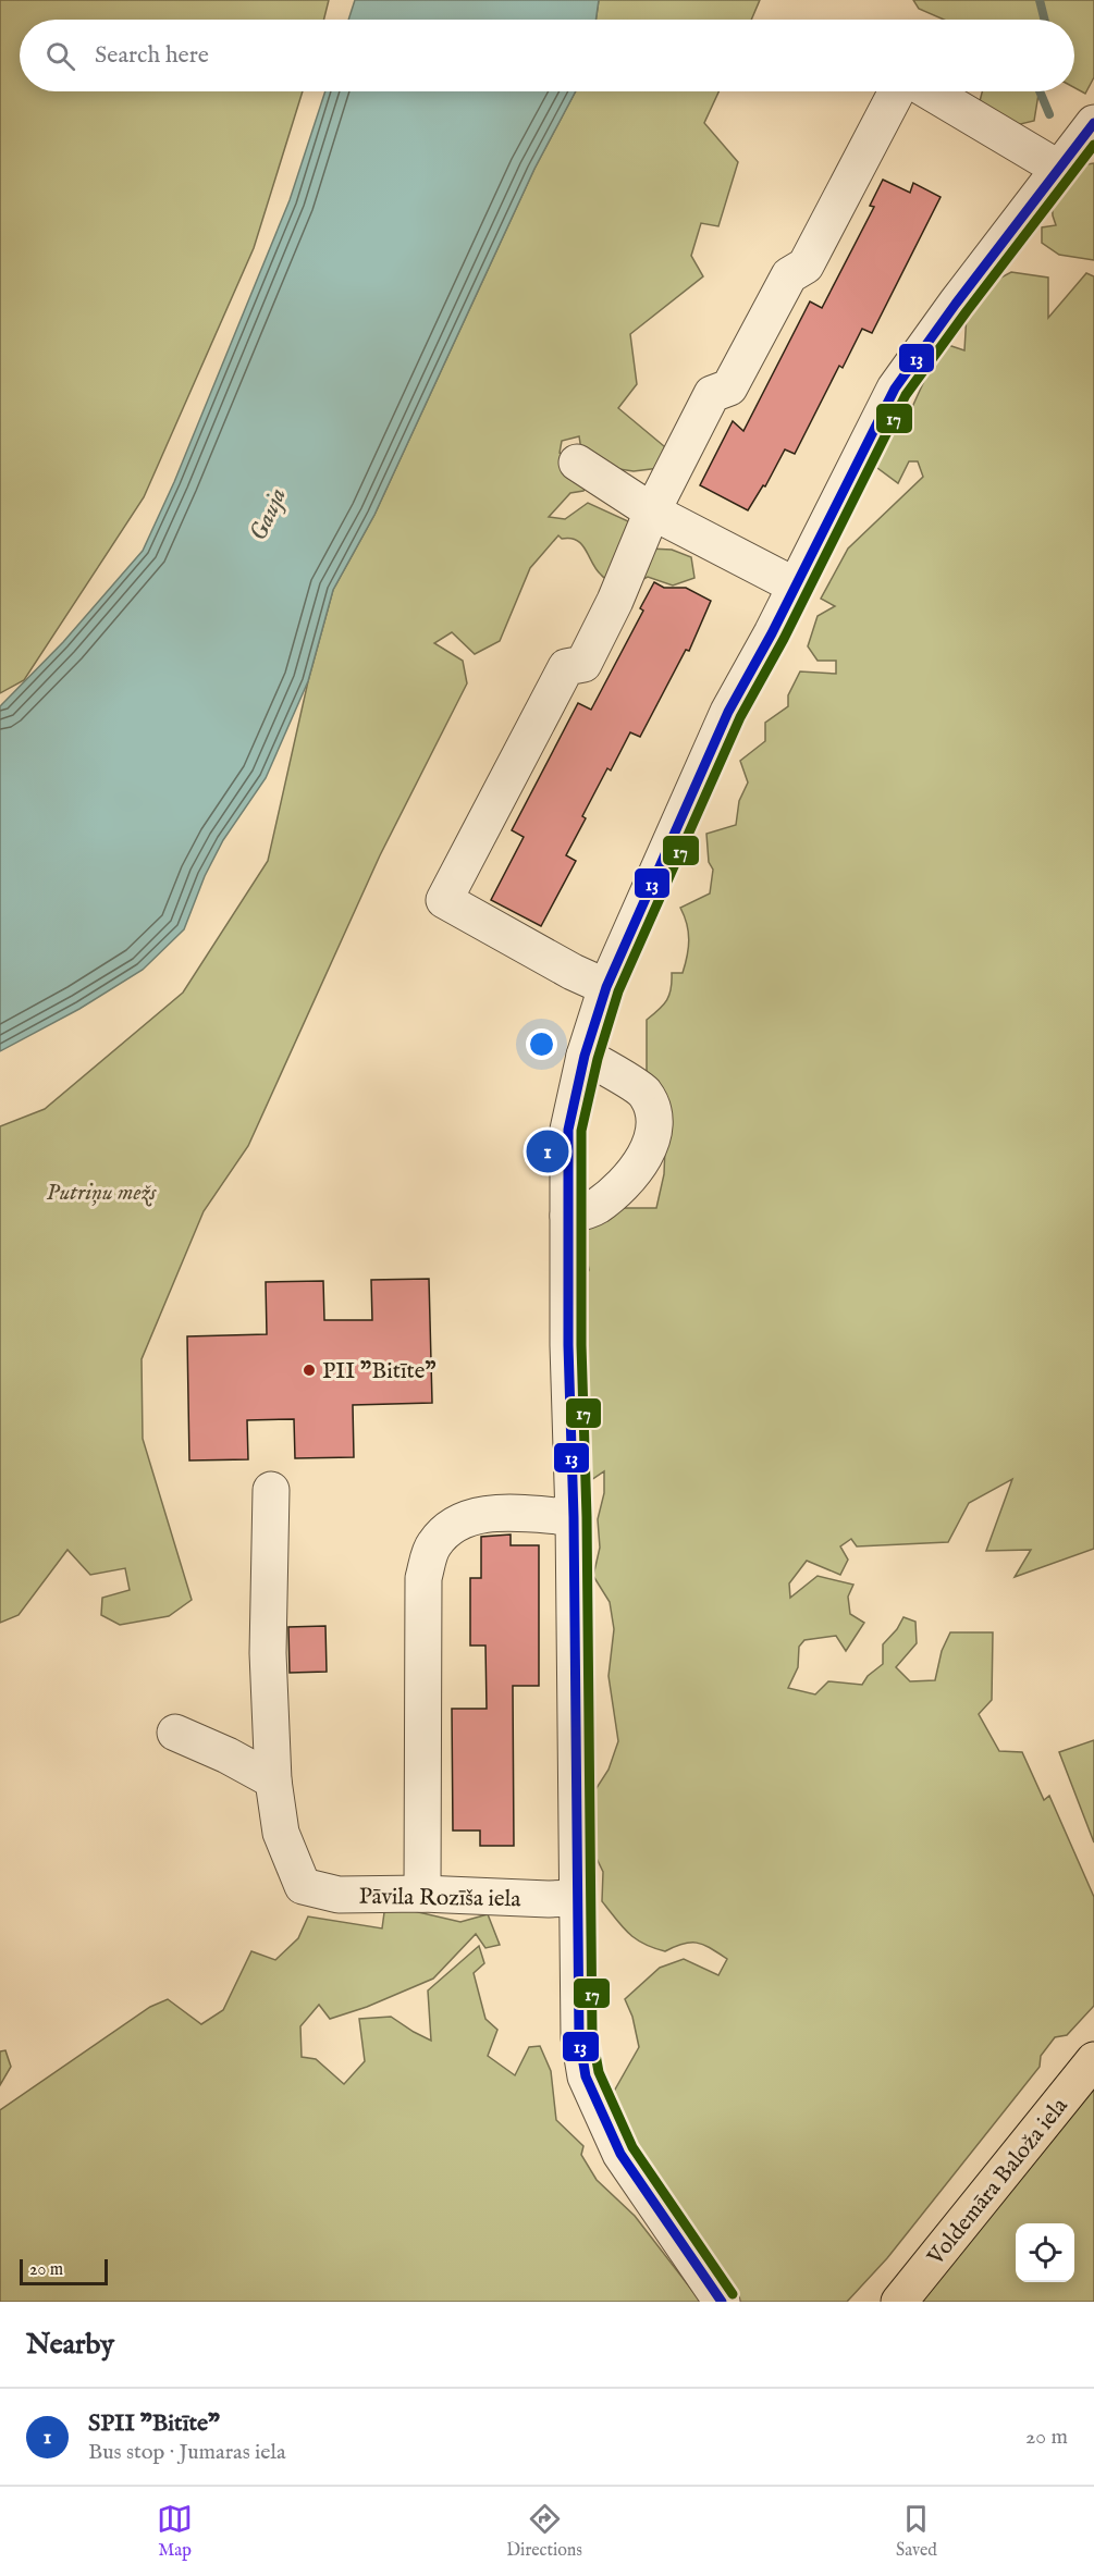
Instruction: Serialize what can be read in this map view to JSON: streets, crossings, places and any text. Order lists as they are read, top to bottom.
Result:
{
  "streets": {
    "main road": ["Voldemāra Baloža iela"],
    "street": ["Pāvila Rozīša iela"]
  },
  "water": ["Gauja"],
  "parks": ["Putriņu mežs"],
  "places": ["PII \"Bitīte\""],
  "lines": ["transit line 13", "transit line 17"],
  "scale_bar": "20 m",
  "page": {
    "search": "Search here",
    "pins": "1",
    "scale": "20 m",
    "heading": "Nearby",
    "list": [
      {
        "mark": "1",
        "name": "SPII \"Bitīte\"",
        "note": "Bus stop · Jumaras iela",
        "value": "20 m"
      }
    ],
    "nav": ["Map", "Directions", "Saved"]
  }
}
